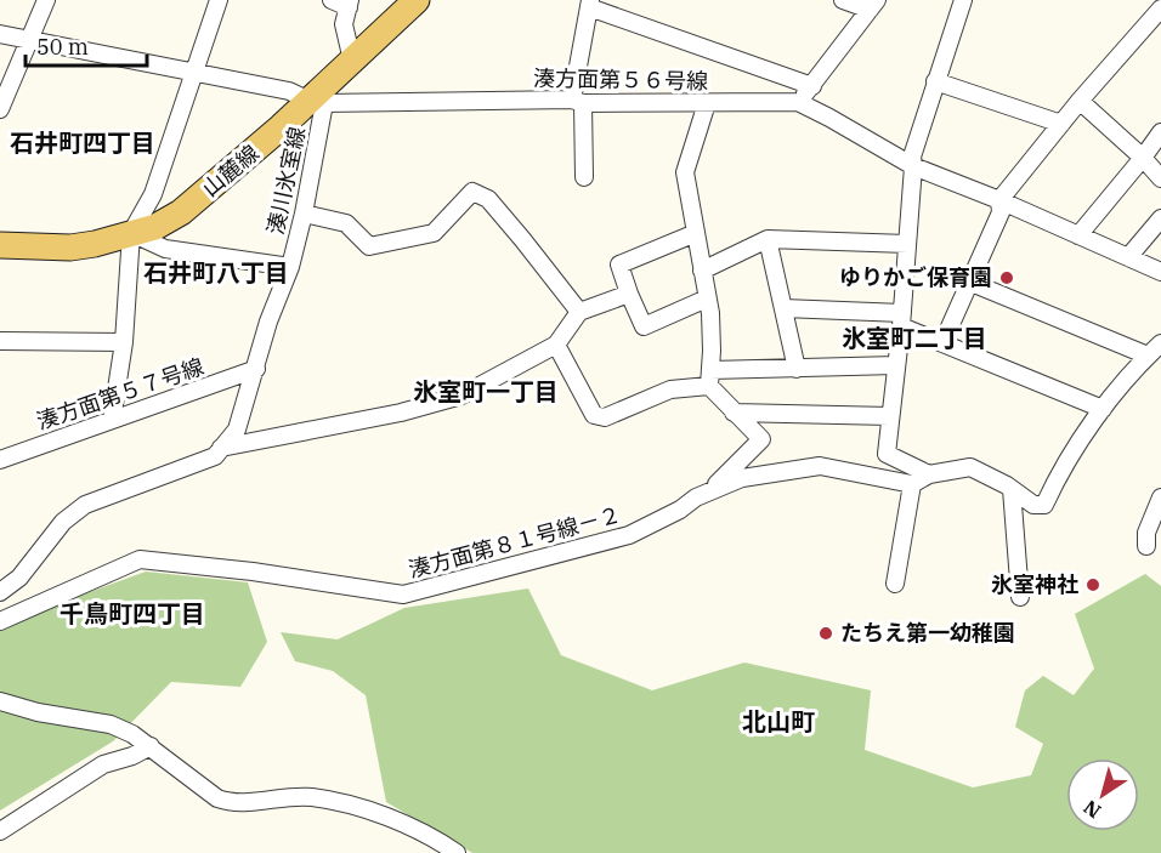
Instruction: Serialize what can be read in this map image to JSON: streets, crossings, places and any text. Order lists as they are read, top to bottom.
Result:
{
  "streets": {
    "main road": ["山麓線"],
    "street": [
      "湊方面第５６号線",
      "湊川氷室線",
      "湊方面第５７号線",
      "湊方面第８１号線－２"
    ]
  },
  "crossings": [
    ["湊方面第５６号線", "山麓線"],
    ["湊方面第５６号線", "湊川氷室線"],
    ["山麓線", "湊川氷室線"],
    ["湊川氷室線", "湊方面第５７号線"]
  ],
  "districts": [
    "石井町四丁目",
    "石井町八丁目",
    "氷室町二丁目",
    "氷室町一丁目",
    "千鳥町四丁目",
    "北山町"
  ],
  "places": ["ゆりかご保育園", "氷室神社", "たちえ第一幼稚園"],
  "scale_bar": "50 m",
  "north": "bottom left"
}
